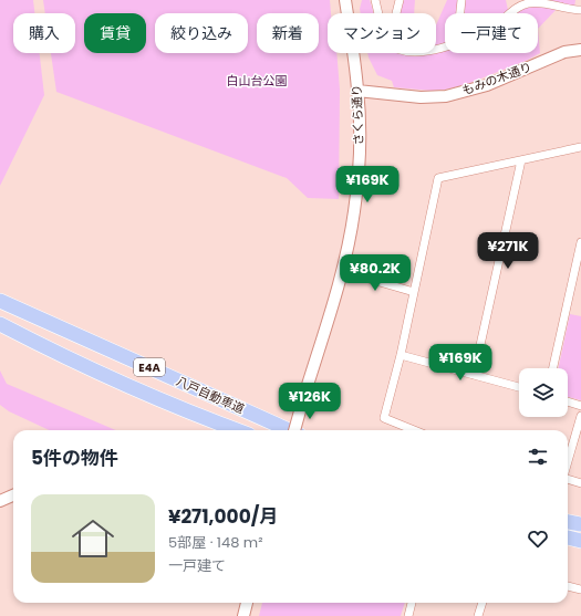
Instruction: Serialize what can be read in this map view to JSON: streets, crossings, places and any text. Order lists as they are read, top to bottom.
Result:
{
  "streets": {
    "highway": ["E4A", "八戸自動車道"],
    "street": ["もみの木通り", "さくら通り"]
  },
  "crossings": [
    ["もみの木通り", "さくら通り"]
  ],
  "parks": ["白山台公園"],
  "page": {
    "chip": [
      "購入",
      "賃貸",
      "絞り込み",
      "新着",
      "マンション",
      "一戸建て"
    ],
    "price": [
      "¥169K",
      "¥271K",
      "¥80.2K",
      "¥169K",
      "¥126K"
    ],
    "heading": "5件の物件",
    "list": [
      {
        "name": "¥271,000/月",
        "note": "5部屋 · 148 m² · 一戸建て"
      }
    ]
  }
}
